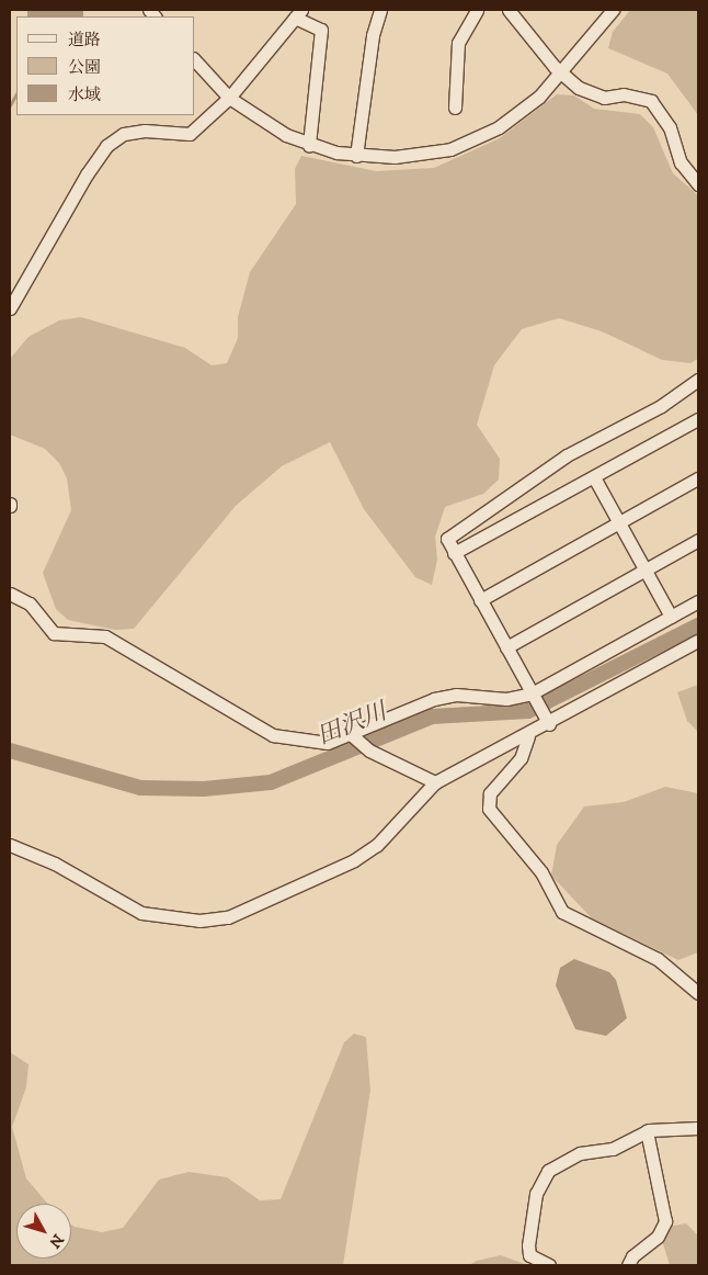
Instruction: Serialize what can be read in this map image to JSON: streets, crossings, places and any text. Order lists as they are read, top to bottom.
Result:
{
  "water": ["田沢川"],
  "legend": ["道路", "公園", "水域"],
  "north": "bottom right"
}
